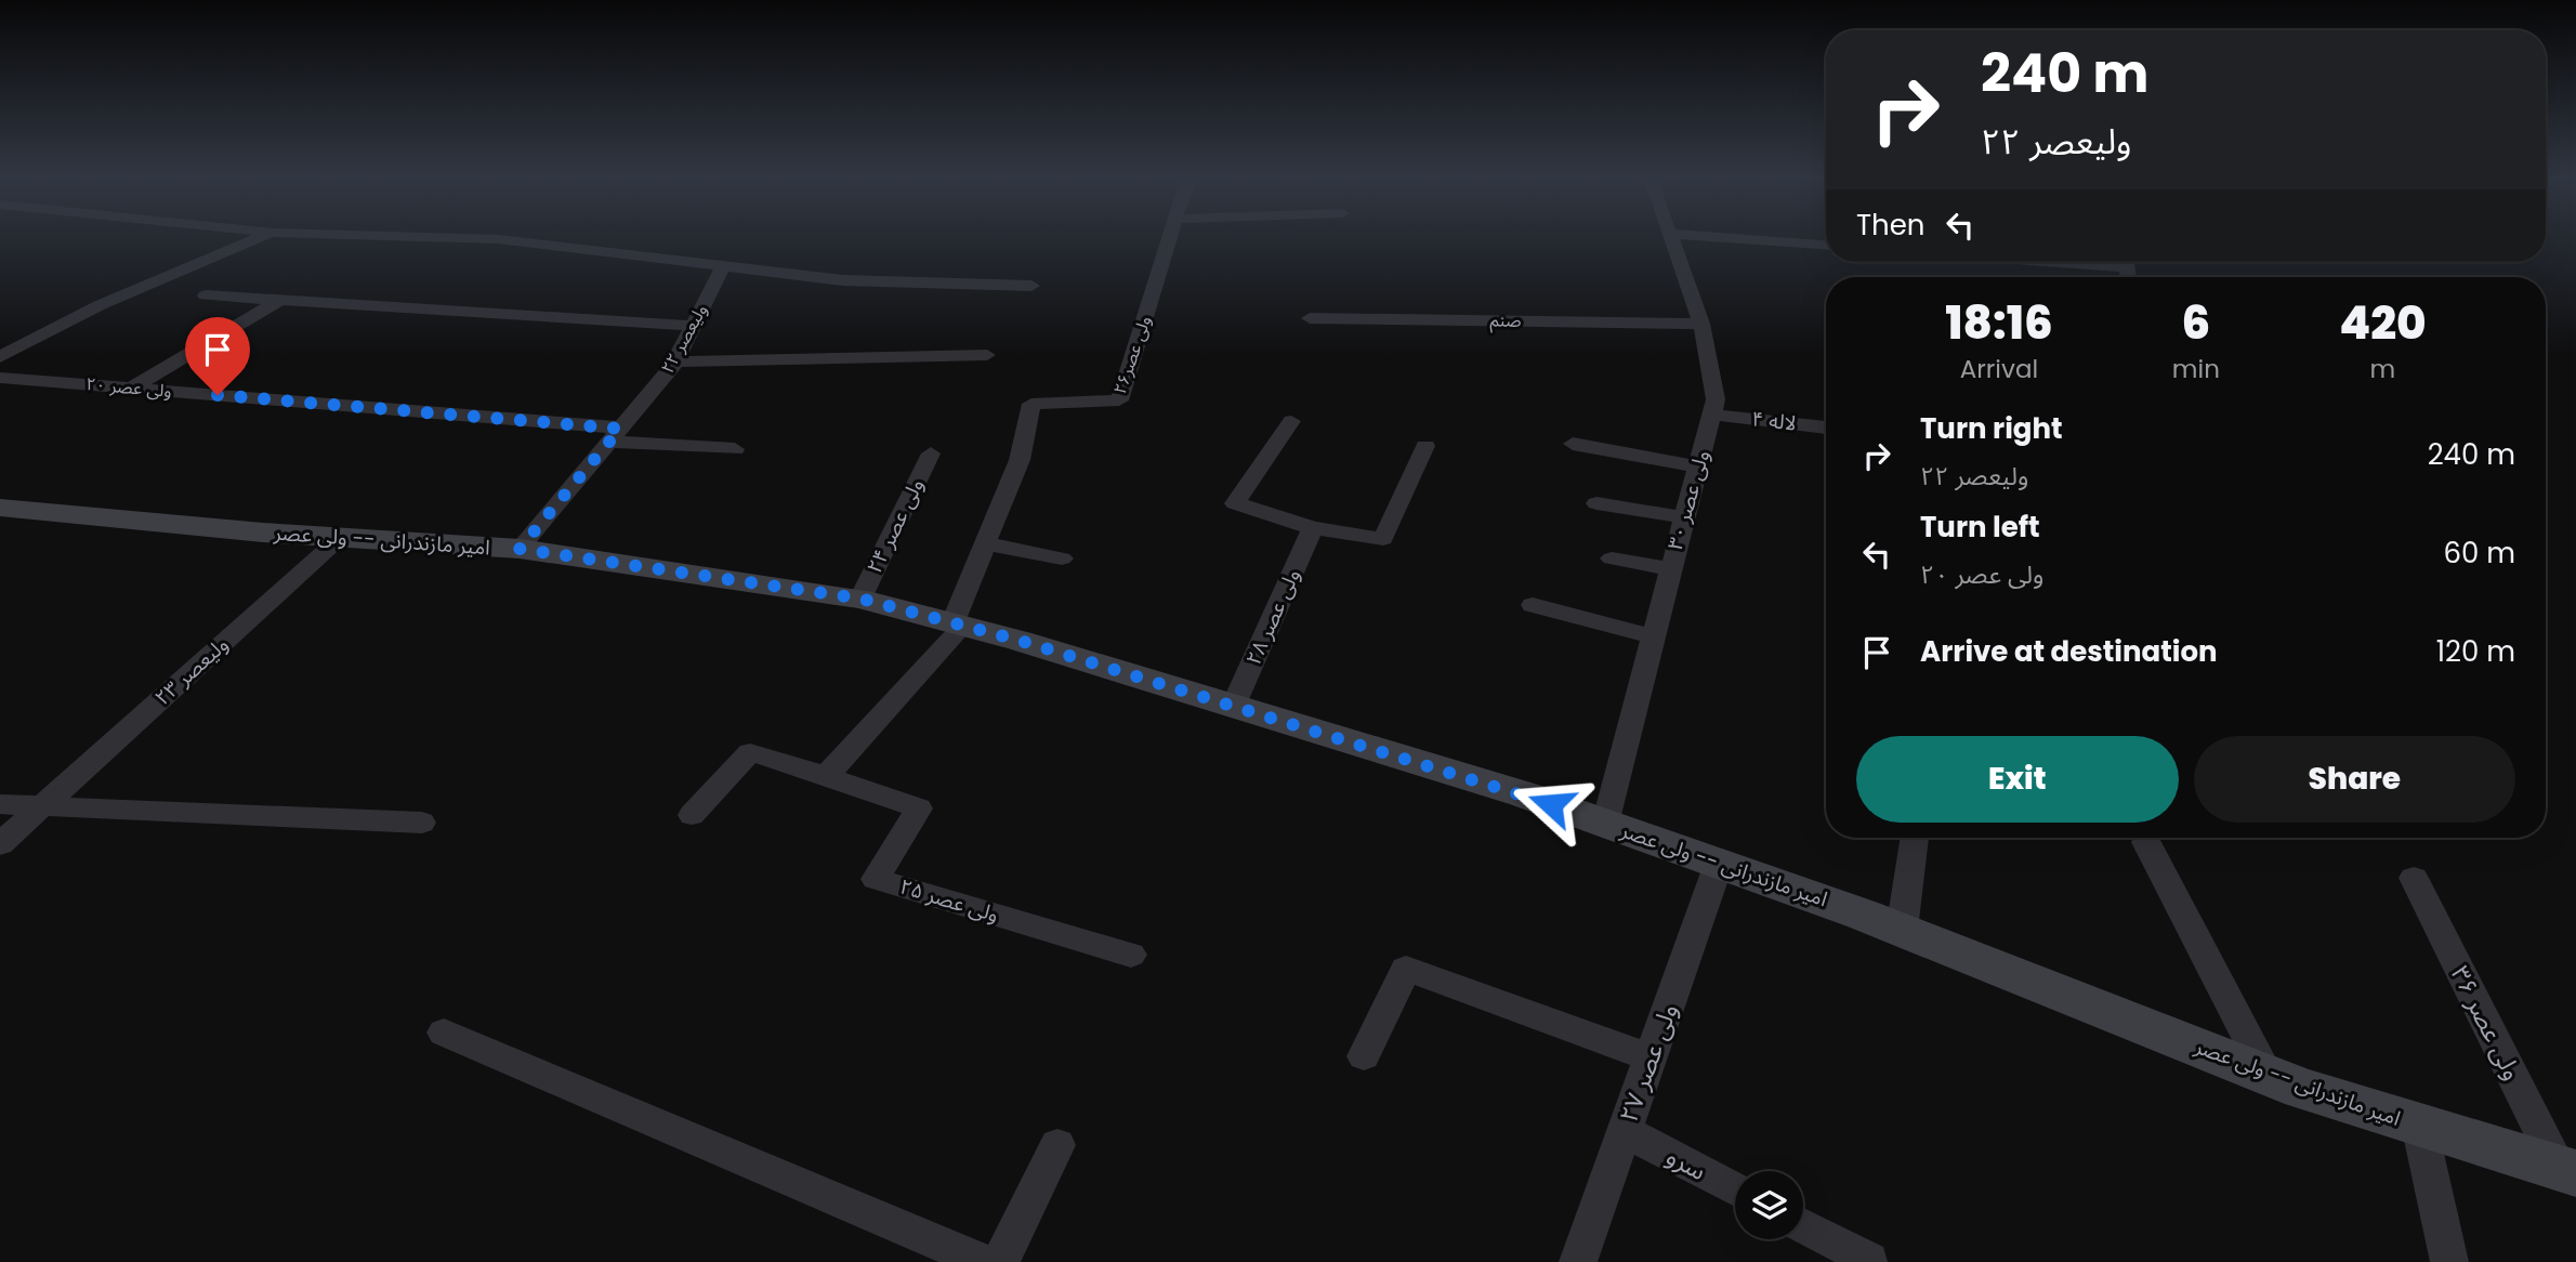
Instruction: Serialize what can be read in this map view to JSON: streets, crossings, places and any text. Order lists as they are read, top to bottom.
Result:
{
  "streets": {
    "main road": ["امیر مازندرانی -- ولی عصر"],
    "street": [
      "صنم",
      "ولیعصر ۲۲",
      "ولی عصر۲۶",
      "ولی عصر ۲۰",
      "لاله ۴",
      "ولی عصر ۳۰",
      "ولی عصر ۲۴",
      "ولی عصر ۲۸",
      "ولیعصر ۲۳",
      "ولی عصر ۲۵",
      "ولی عصر ۳۶",
      "ولی عصر ۲۷",
      "سرو"
    ]
  },
  "crossings": [
    ["صنم", "ولی عصر ۳۰"],
    ["ولیعصر ۲۲", "ولی عصر ۲۰"],
    ["ولیعصر ۲۲", "امیر مازندرانی -- ولی عصر"],
    ["ولی عصر۲۶", "امیر مازندرانی -- ولی عصر"],
    ["لاله ۴", "ولی عصر ۳۰"],
    ["ولی عصر ۳۰", "امیر مازندرانی -- ولی عصر"],
    ["ولی عصر ۲۴", "امیر مازندرانی -- ولی عصر"],
    ["امیر مازندرانی -- ولی عصر", "ولی عصر ۲۸"],
    ["امیر مازندرانی -- ولی عصر", "ولیعصر ۲۳"],
    ["امیر مازندرانی -- ولی عصر", "ولی عصر ۳۶"],
    ["امیر مازندرانی -- ولی عصر", "ولی عصر ۲۷"],
    ["ولی عصر ۲۷", "سرو"]
  ],
  "page": {
    "turn": ["240 m", "ولیعصر ۲۲"],
    "then": "Then",
    "eta": [
      "18:16",
      "Arrival",
      "6",
      "min",
      "420",
      "m"
    ],
    "list": [
      {
        "name": "Turn right",
        "note": "ولیعصر ۲۲",
        "value": "240 m"
      },
      {
        "name": "Turn left",
        "note": "ولی عصر ۲۰",
        "value": "60 m"
      },
      {
        "name": "Arrive at destination",
        "value": "120 m"
      }
    ],
    "buttons": ["Exit", "Share"]
  }
}
